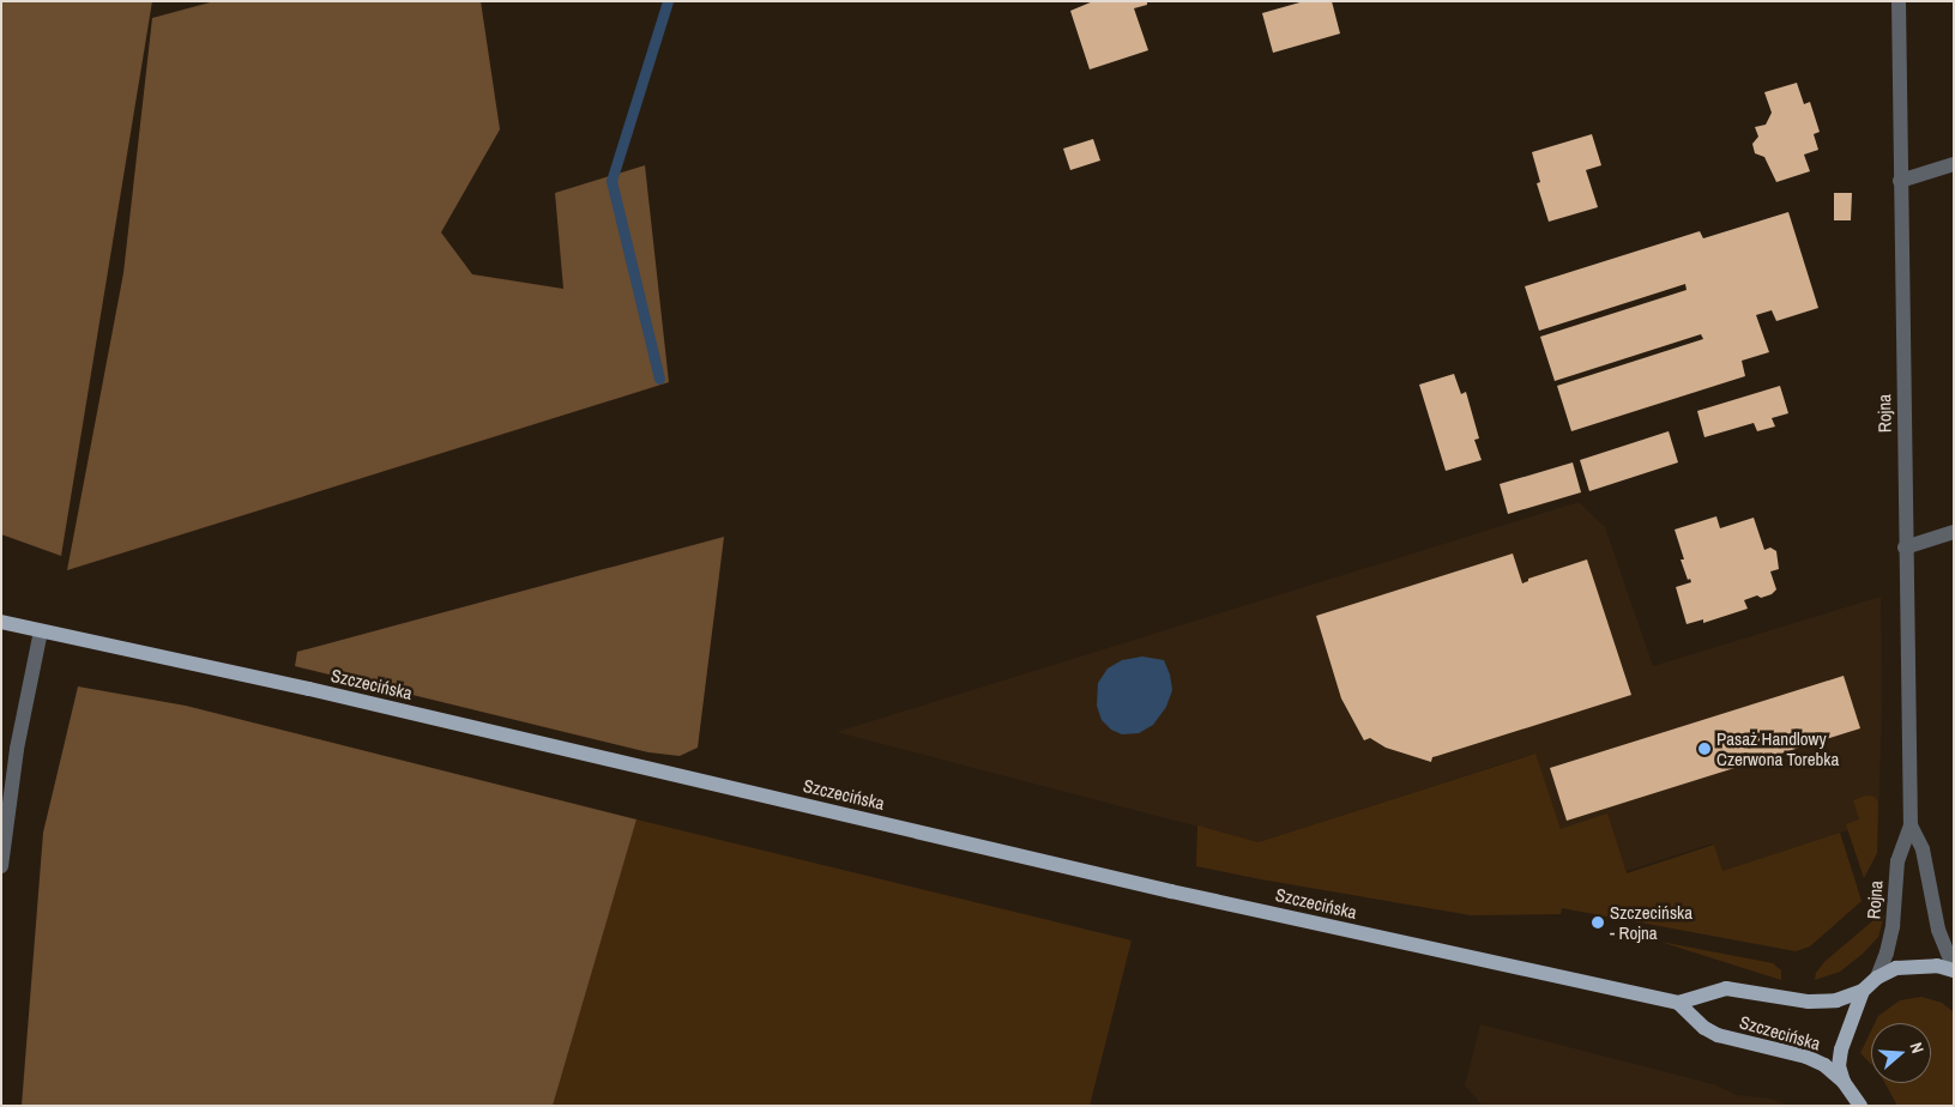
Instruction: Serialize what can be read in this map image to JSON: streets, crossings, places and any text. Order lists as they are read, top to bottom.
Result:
{
  "streets": {
    "main road": ["Szczecińska"],
    "street": ["Rojna"]
  },
  "places": ["Pasaż Handlowy Czerwona Torebka", "Szczecińska - Rojna"],
  "north": "right"
}
